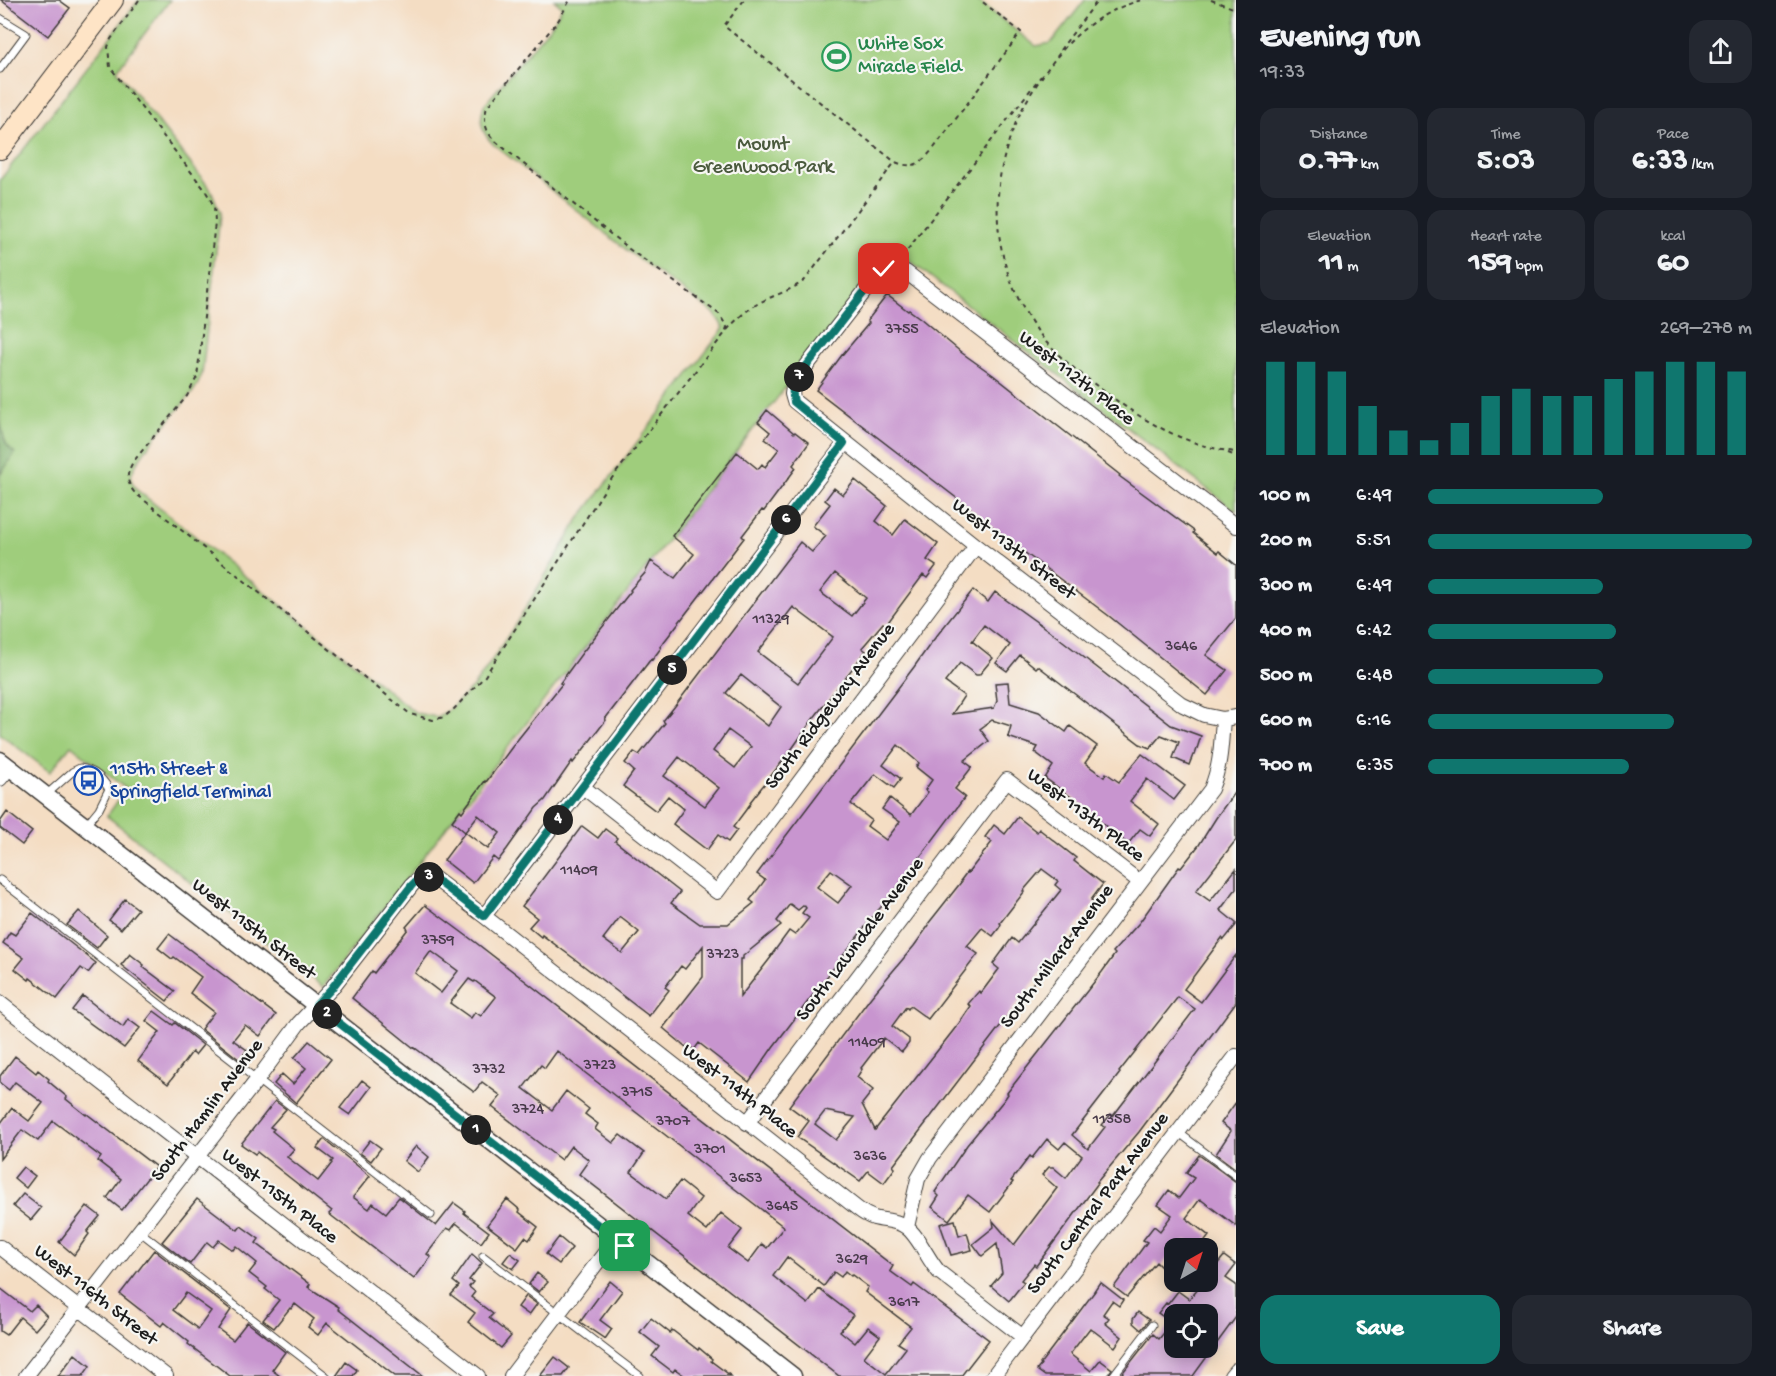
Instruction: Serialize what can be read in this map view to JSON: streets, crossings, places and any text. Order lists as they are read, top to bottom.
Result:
{
  "streets": {
    "street": [
      "West 112th Place",
      "West 113th Street",
      "South Ridgeway Avenue",
      "West 113th Place",
      "West 115th Street",
      "South Lawndale Avenue",
      "South Millard Avenue",
      "West 114th Place",
      "South Hamlin Avenue",
      "West 115th Place",
      "South Central Park Avenue",
      "West 116th Street"
    ]
  },
  "crossings": [
    ["West 112th Place", "West 113th Street"],
    ["West 113th Street", "South Ridgeway Avenue"],
    ["West 113th Street", "South Millard Avenue"],
    ["West 113th Place", "South Lawndale Avenue"],
    ["West 113th Place", "South Millard Avenue"],
    ["West 115th Street", "South Hamlin Avenue"],
    ["South Lawndale Avenue", "West 114th Place"],
    ["South Millard Avenue", "West 114th Place"],
    ["West 114th Place", "South Hamlin Avenue"],
    ["South Hamlin Avenue", "West 115th Place"],
    ["South Hamlin Avenue", "West 116th Street"]
  ],
  "parks": ["Mount Greenwood Park"],
  "places": {
    "sports": ["White Sox Miracle Field"],
    "bus stop": ["115th Street & Springfield Terminal"]
  },
  "house_numbers": [
    "3755",
    "11329",
    "3646",
    "11409",
    "3759",
    "3723",
    "11409",
    "3723",
    "3732",
    "3715",
    "3724",
    "11358",
    "3707",
    "3701",
    "3636",
    "3653",
    "3645",
    "3629",
    "3617"
  ],
  "north": "top right",
  "page": {
    "heading": ["Evening run", "19:33"],
    "stats": [
      ["Distance", "0.77 km"],
      ["Time", "5:03"],
      ["Pace", "6:33 /km"],
      ["Elevation", "11 m"],
      ["Heart rate", "159 bpm"],
      ["kcal", "60"]
    ],
    "chart": ["Elevation", "269–278 m"],
    "pins": [
      "7",
      "6",
      "5",
      "4",
      "3",
      "2",
      "1"
    ],
    "list": [
      {
        "name": "100 m",
        "note": "6:49"
      },
      {
        "name": "200 m",
        "note": "5:51"
      },
      {
        "name": "300 m",
        "note": "6:49"
      },
      {
        "name": "400 m",
        "note": "6:42"
      },
      {
        "name": "500 m",
        "note": "6:48"
      },
      {
        "name": "600 m",
        "note": "6:16"
      },
      {
        "name": "700 m",
        "note": "6:35"
      }
    ],
    "buttons": ["Save", "Share"]
  }
}
